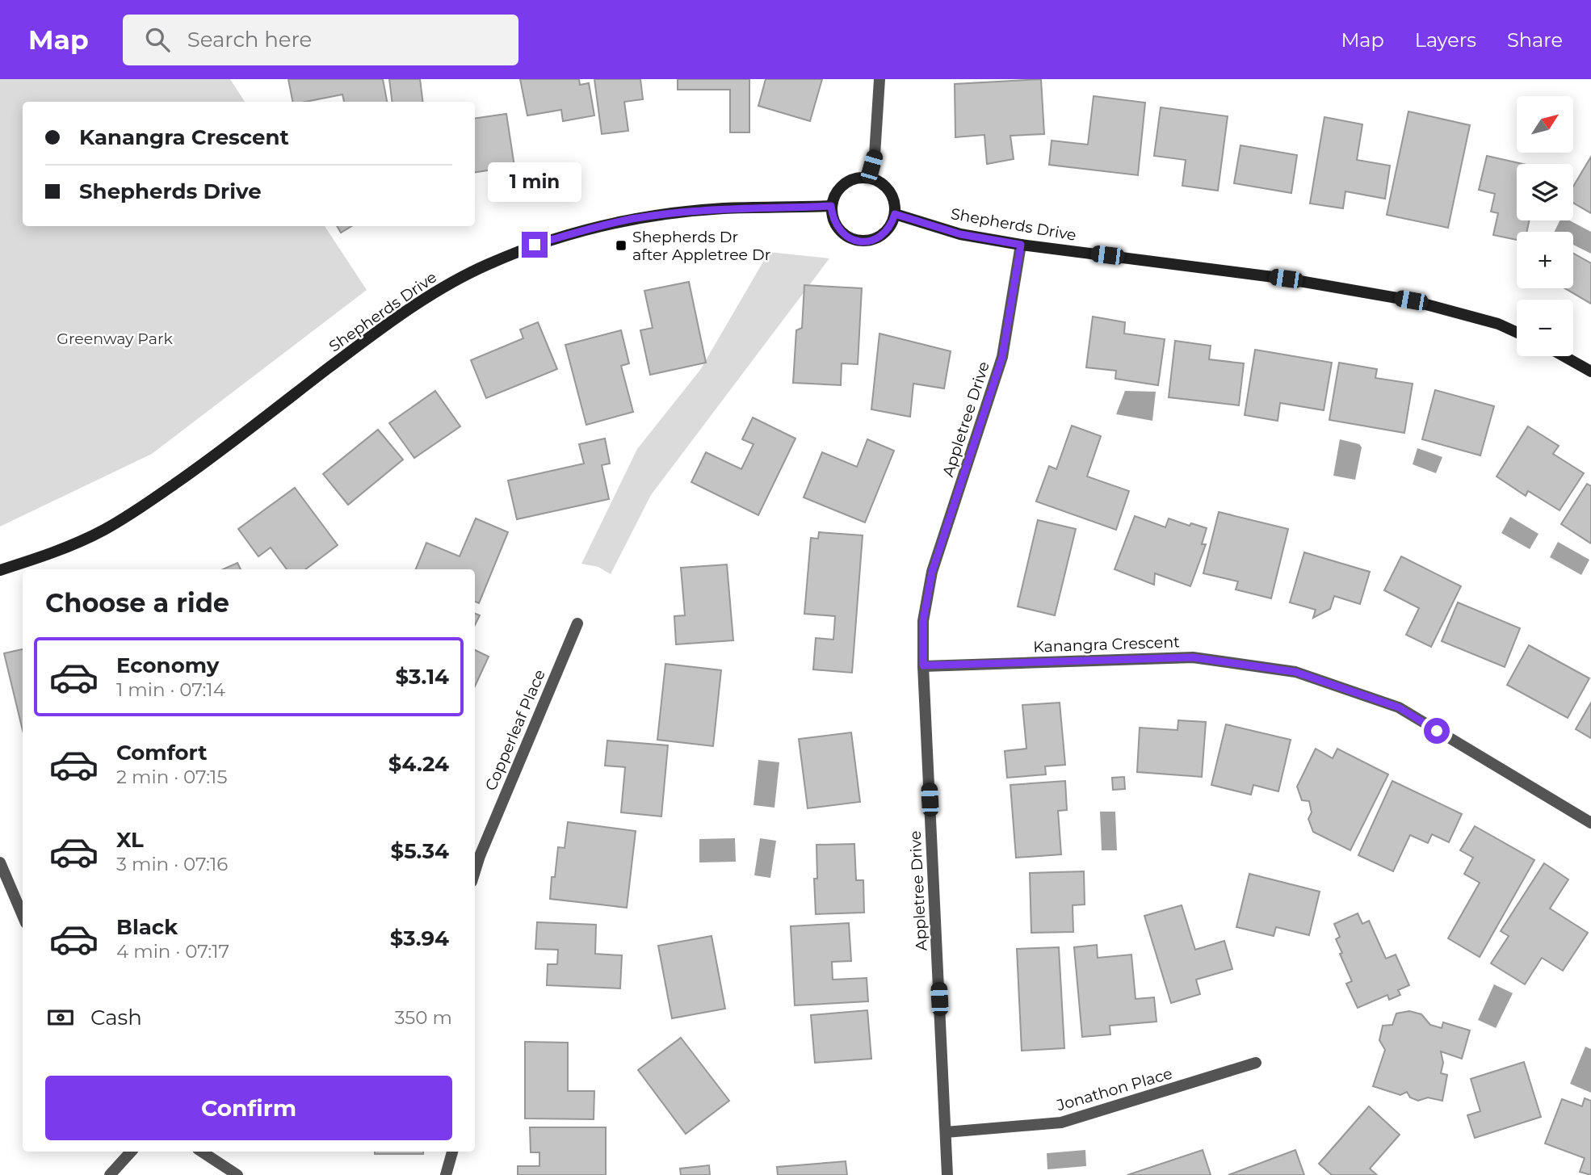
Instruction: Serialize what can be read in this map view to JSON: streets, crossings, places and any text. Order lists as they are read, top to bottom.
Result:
{
  "streets": {
    "main road": ["Shepherds Drive"],
    "street": [
      "Appletree Drive",
      "Kanangra Crescent",
      "Copperleaf Place",
      "Jonathon Place"
    ]
  },
  "crossings": [
    ["Shepherds Drive", "Appletree Drive"],
    ["Appletree Drive", "Kanangra Crescent"],
    ["Appletree Drive", "Jonathon Place"]
  ],
  "parks": ["Greenway Park"],
  "places": {
    "transit": ["Shepherds Dr after Appletree Dr"]
  },
  "north": "top right",
  "page": {
    "header": "Map",
    "search": "Search here",
    "nav": ["Map", "Layers", "Share"],
    "map_buttons": ["+", "−"],
    "banner": ["Kanangra Crescent", "Shepherds Drive"],
    "bubble": "1 min",
    "heading": "Choose a ride",
    "list": [
      {
        "name": "Economy",
        "note": "1 min · 07:14",
        "value": "$3.14"
      },
      {
        "name": "Comfort",
        "note": "2 min · 07:15",
        "value": "$4.24"
      },
      {
        "name": "XL",
        "note": "3 min · 07:16",
        "value": "$5.34"
      },
      {
        "name": "Black",
        "note": "4 min · 07:17",
        "value": "$3.94"
      }
    ],
    "pay": ["Cash", "350 m"],
    "buttons": "Confirm"
  }
}
